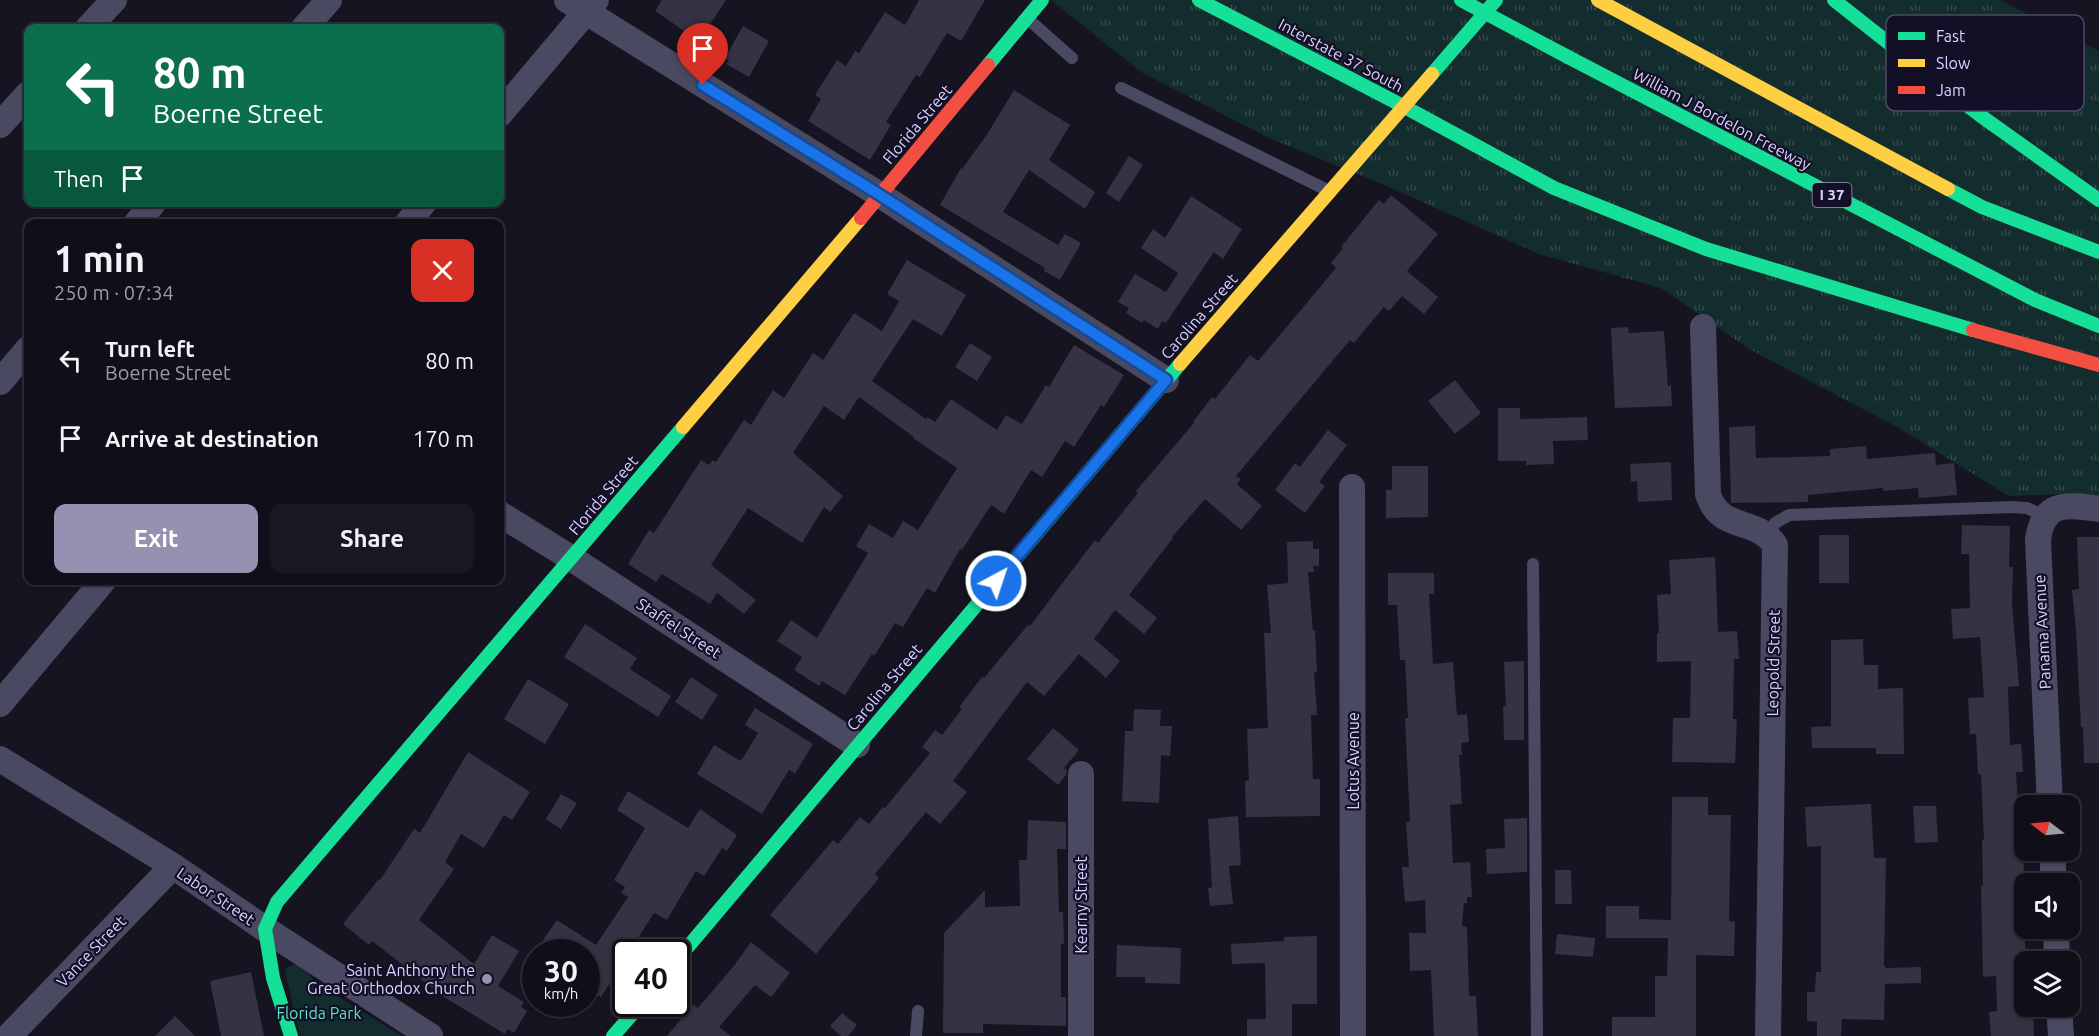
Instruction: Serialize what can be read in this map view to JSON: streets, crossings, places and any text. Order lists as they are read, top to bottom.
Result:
{
  "streets": {
    "main road": [
      "Interstate 37 South",
      "William J Bordelon Freeway",
      "Florida Street",
      "I 37",
      "Carolina Street"
    ],
    "street": [
      "Staffel Street",
      "Panama Avenue",
      "Leopold Street",
      "Lotus Avenue",
      "Labor Street",
      "Kearny Street",
      "Vance Street"
    ]
  },
  "crossings": [
    ["Interstate 37 South", "Carolina Street"],
    ["Florida Street", "Staffel Street"],
    ["Florida Street", "Labor Street"],
    ["Carolina Street", "Staffel Street"],
    ["Labor Street", "Vance Street"]
  ],
  "parks": ["Florida Park"],
  "places": ["Saint Anthony the Great Orthodox Church"],
  "legend": ["Fast", "Slow", "Jam"],
  "north": "left",
  "page": {
    "turn": ["80 m", "Boerne Street"],
    "then": "Then",
    "heading": ["1 min", "250 m · 07:34"],
    "list": [
      {
        "name": "Turn left",
        "note": "Boerne Street",
        "value": "80 m"
      },
      {
        "name": "Arrive at destination",
        "value": "170 m"
      }
    ],
    "buttons": ["Exit", "Share"],
    "speed": "30 km/h",
    "limit": "40"
  }
}
